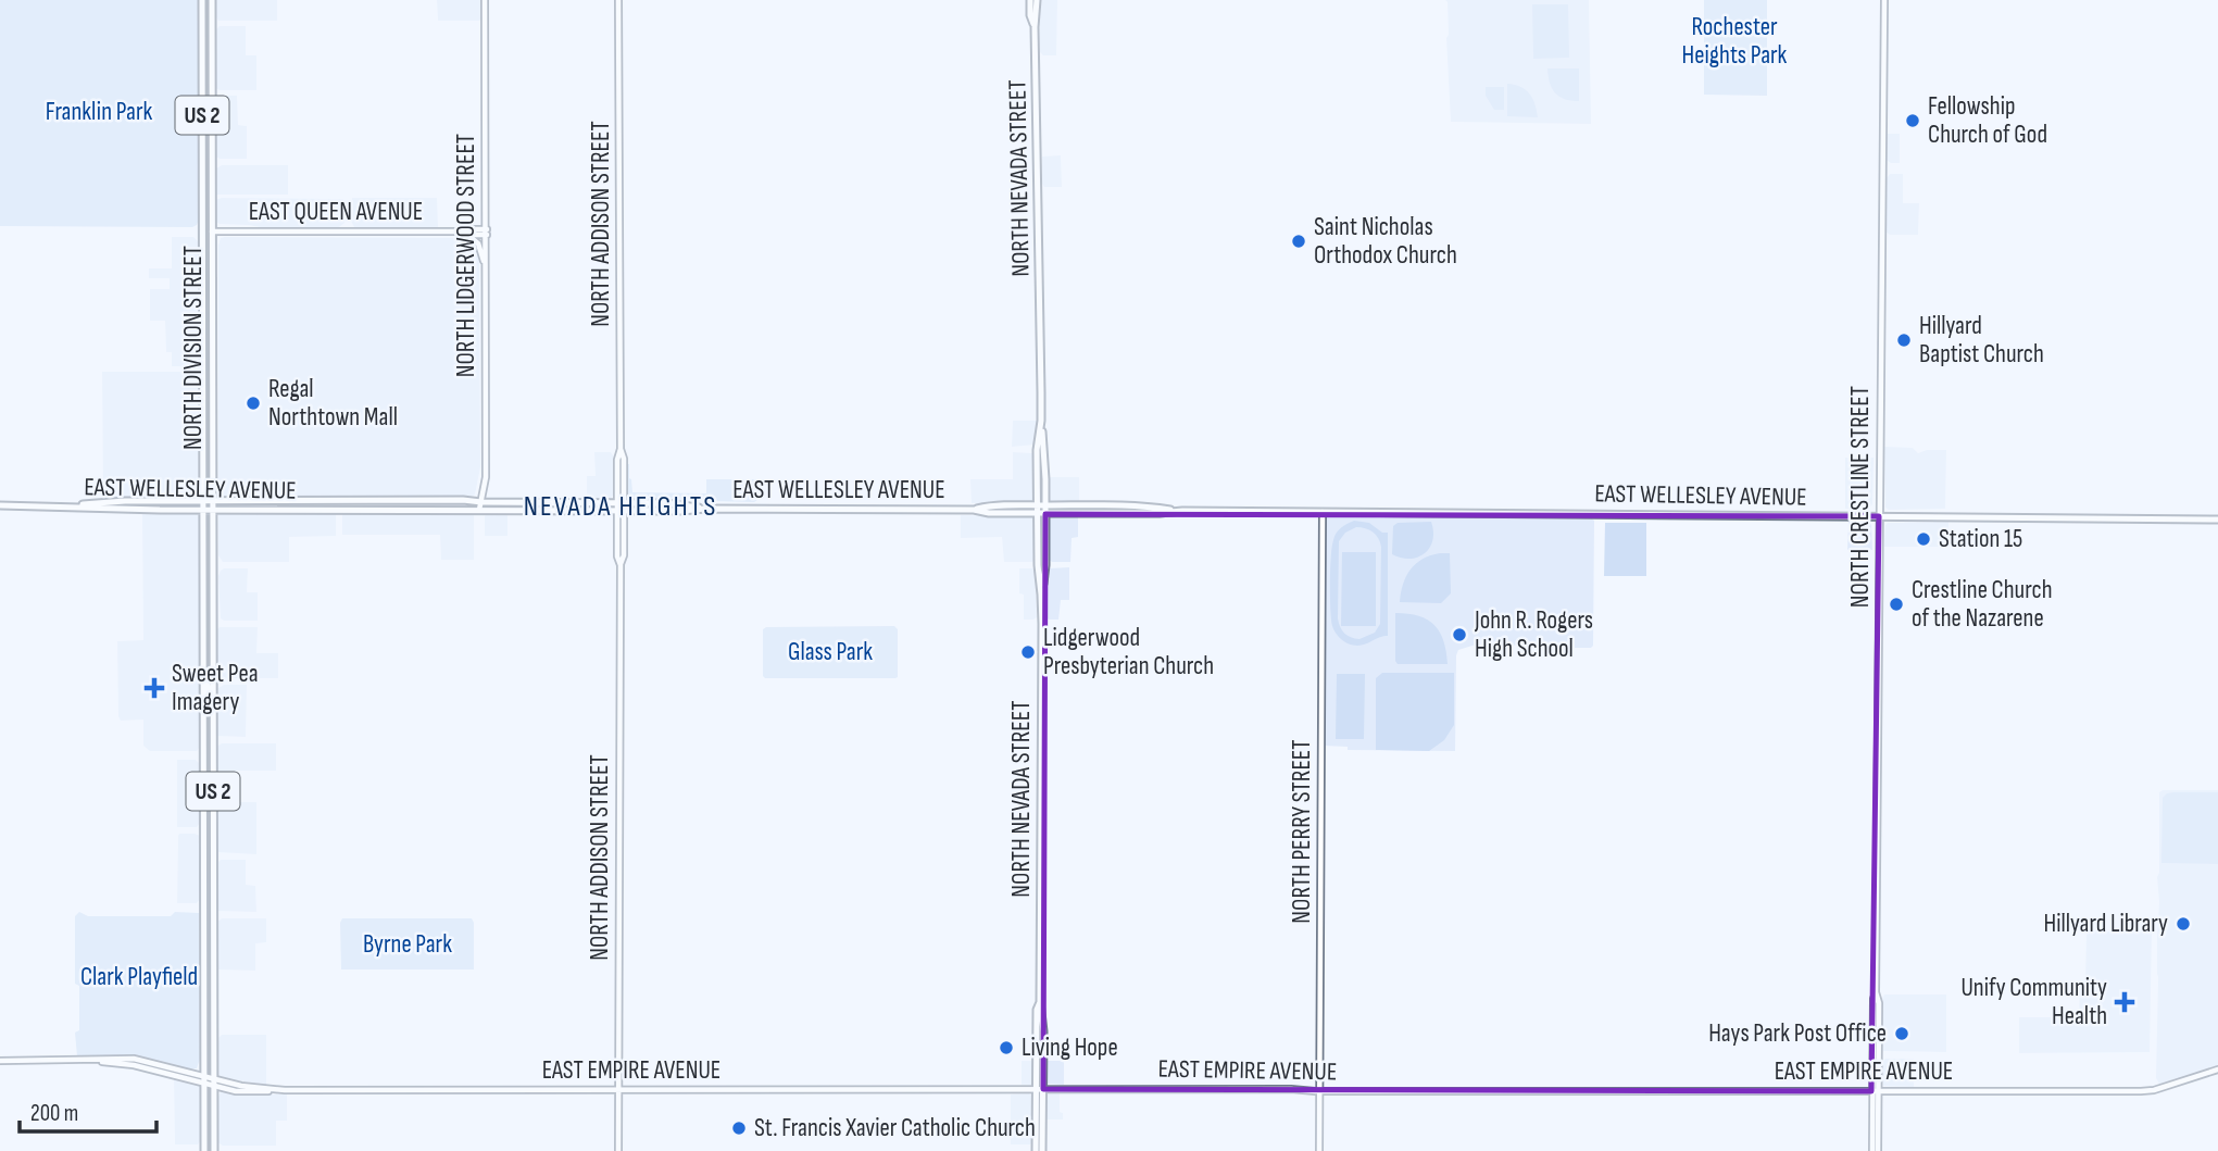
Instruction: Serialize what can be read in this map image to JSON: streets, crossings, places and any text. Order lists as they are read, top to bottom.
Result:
{
  "streets": {
    "main road": [
      "US 2",
      "NORTH NEVADA STREET",
      "NORTH DIVISION STREET",
      "EAST WELLESLEY AVENUE"
    ],
    "street": [
      "EAST QUEEN AVENUE",
      "NORTH ADDISON STREET",
      "NORTH LIDGERWOOD STREET",
      "NORTH CRESTLINE STREET",
      "NORTH PERRY STREET",
      "EAST EMPIRE AVENUE"
    ]
  },
  "crossings": [
    ["NORTH NEVADA STREET", "EAST WELLESLEY AVENUE"],
    ["NORTH NEVADA STREET", "EAST EMPIRE AVENUE"],
    ["EAST QUEEN AVENUE", "NORTH LIDGERWOOD STREET"],
    ["EAST QUEEN AVENUE", "NORTH DIVISION STREET"],
    ["NORTH ADDISON STREET", "EAST WELLESLEY AVENUE"],
    ["NORTH ADDISON STREET", "EAST EMPIRE AVENUE"],
    ["NORTH LIDGERWOOD STREET", "EAST WELLESLEY AVENUE"],
    ["NORTH DIVISION STREET", "EAST WELLESLEY AVENUE"],
    ["NORTH DIVISION STREET", "EAST EMPIRE AVENUE"],
    ["EAST WELLESLEY AVENUE", "NORTH CRESTLINE STREET"],
    ["EAST WELLESLEY AVENUE", "NORTH PERRY STREET"],
    ["NORTH CRESTLINE STREET", "EAST EMPIRE AVENUE"],
    ["NORTH PERRY STREET", "EAST EMPIRE AVENUE"]
  ],
  "districts": ["NEVADA HEIGHTS"],
  "parks": [
    "Rochester Heights Park",
    "Franklin Park",
    "Glass Park",
    "Byrne Park",
    "Clark Playfield"
  ],
  "places": {
    "other": [
      "Fellowship Church of God",
      "Saint Nicholas Orthodox Church",
      "Hillyard Baptist Church",
      "Regal Northtown Mall",
      "Station 15",
      "Crestline Church of the Nazarene",
      "John R. Rogers High School",
      "Lidgerwood Presbyterian Church",
      "Hillyard Library",
      "Hays Park Post Office",
      "Living Hope",
      "St. Francis Xavier Catholic Church"
    ],
    "health": ["Sweet Pea Imagery", "Unify Community Health"]
  },
  "scale_bar": "200 m"
}
